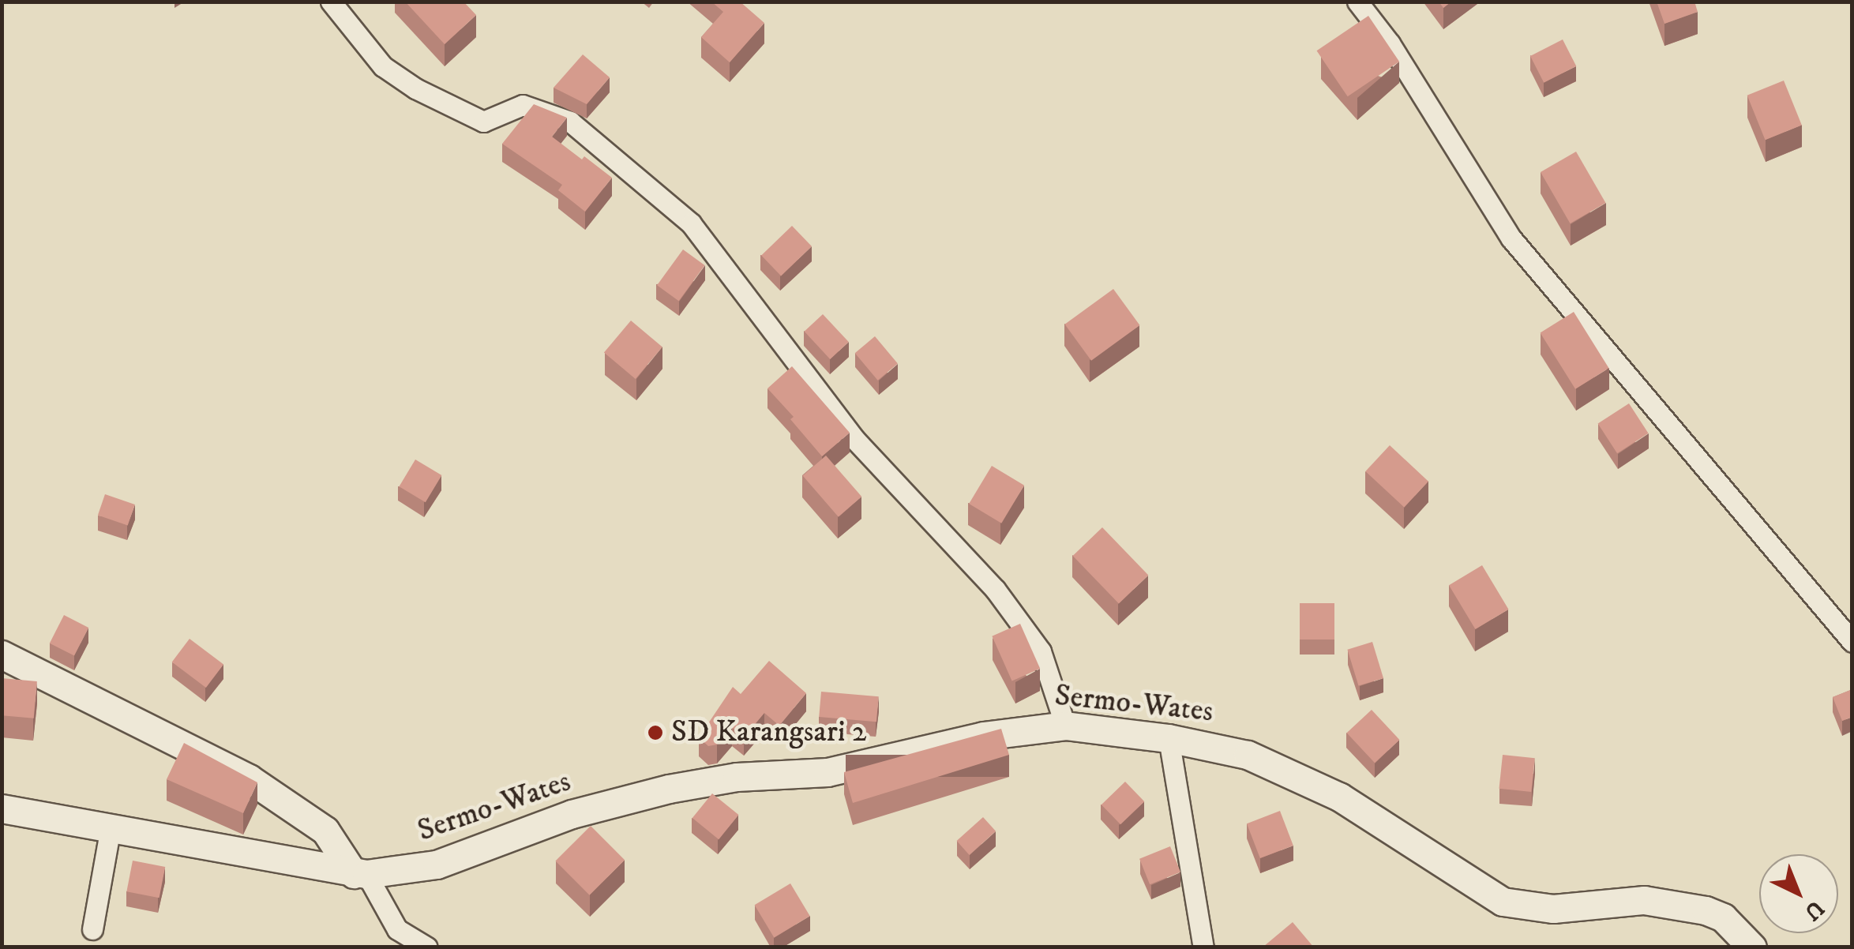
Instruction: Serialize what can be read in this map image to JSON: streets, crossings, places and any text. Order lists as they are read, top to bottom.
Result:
{
  "streets": {
    "main road": ["Sermo-Wates"]
  },
  "places": ["SD Karangsari 2"],
  "north": "bottom right"
}
